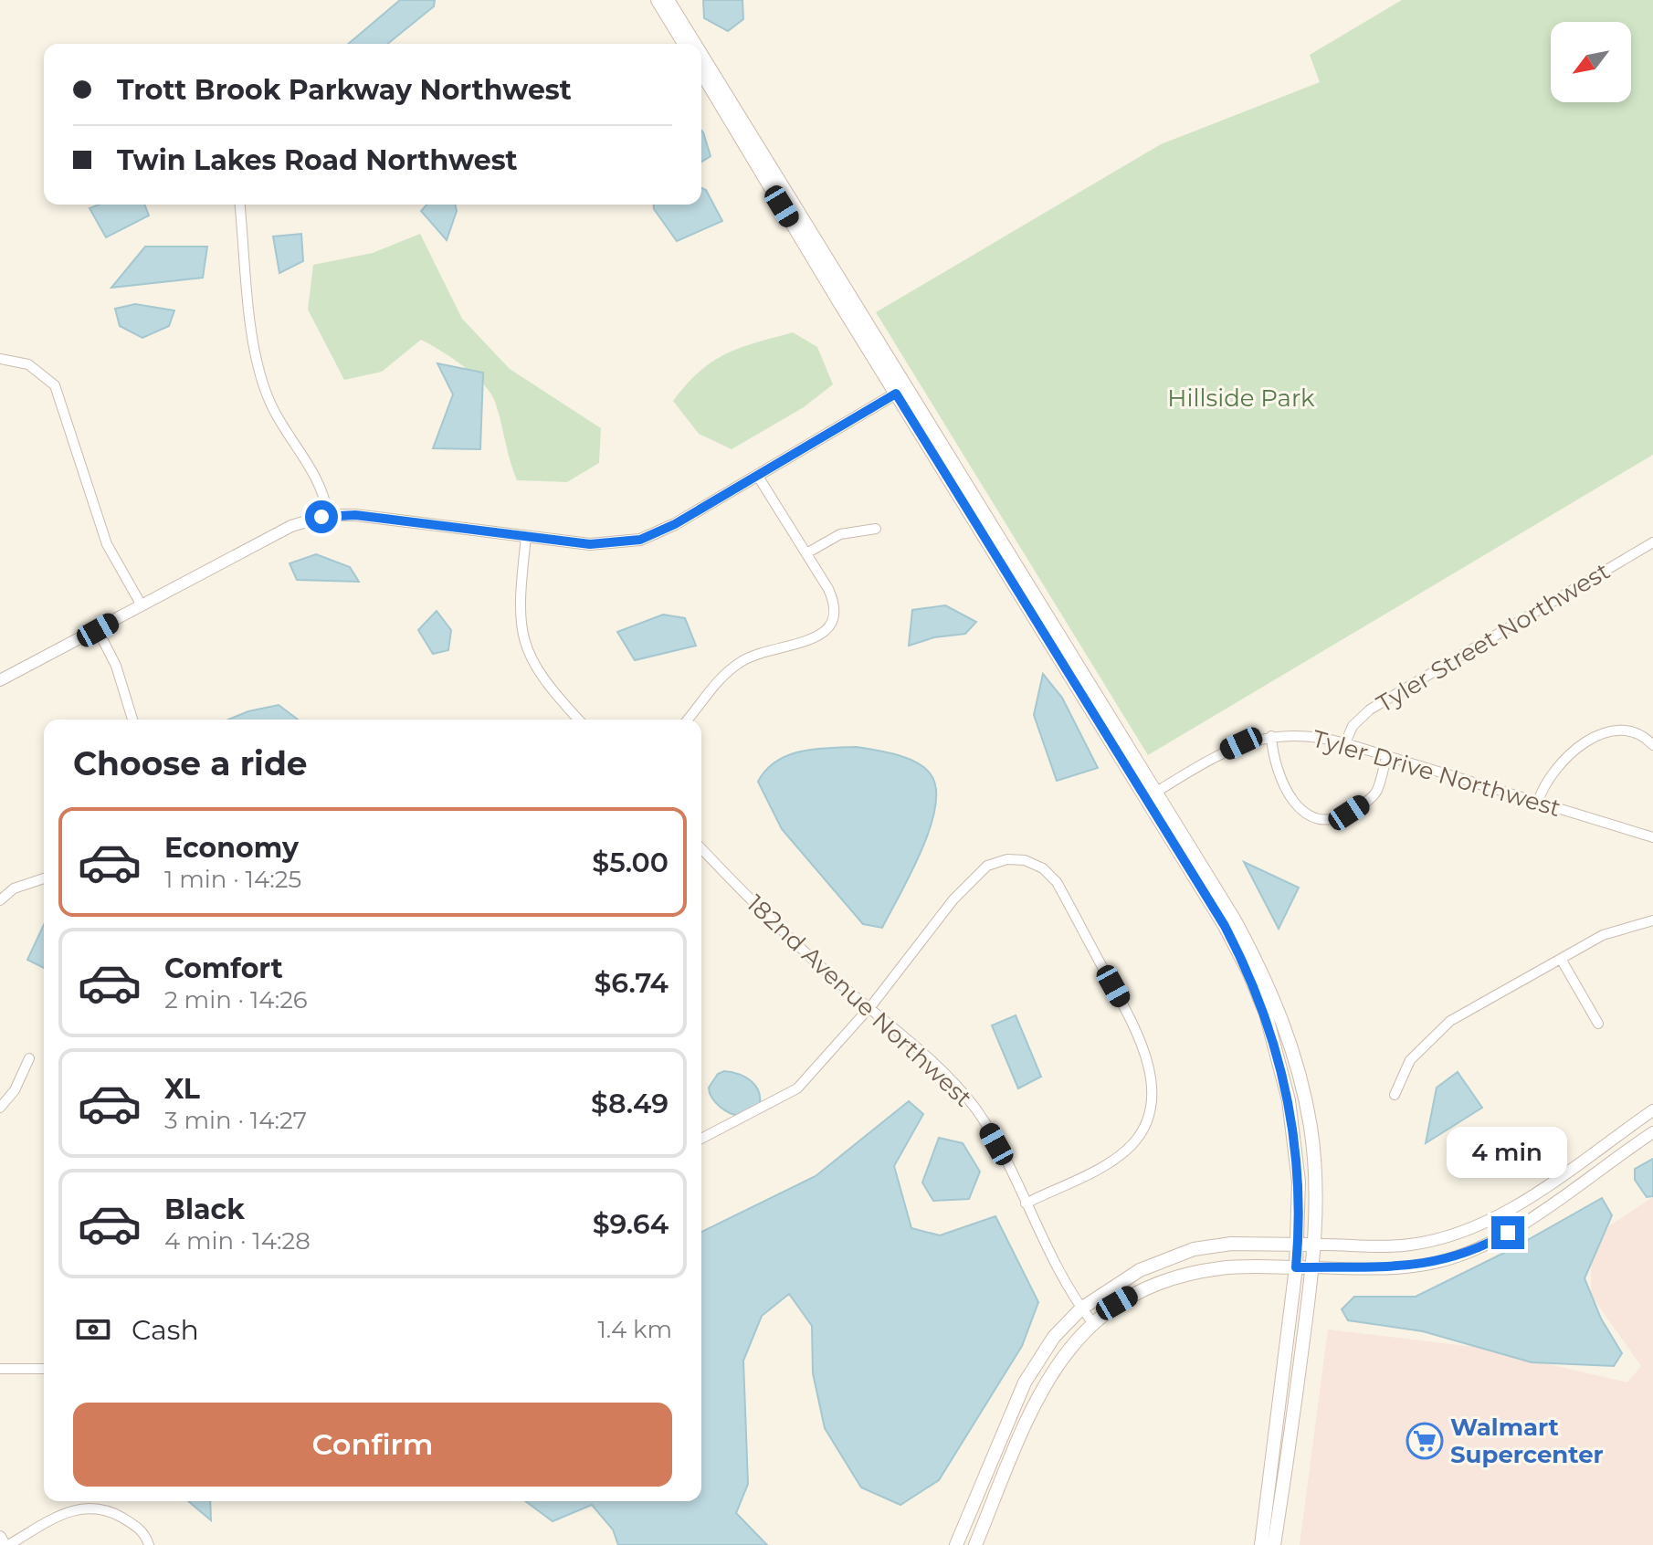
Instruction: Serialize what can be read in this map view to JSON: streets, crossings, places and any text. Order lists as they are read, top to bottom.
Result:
{
  "streets": {
    "street": ["Tyler Street Northwest", "Tyler Drive Northwest", "182nd Avenue Northwest"]
  },
  "crossings": [
    ["Tyler Street Northwest", "Tyler Drive Northwest"]
  ],
  "parks": ["Hillside Park"],
  "places": {
    "supermarket": ["Walmart Supercenter"]
  },
  "north": "bottom left",
  "page": {
    "banner": ["Trott Brook Parkway Northwest", "Twin Lakes Road Northwest"],
    "heading": "Choose a ride",
    "list": [
      {
        "name": "Economy",
        "note": "1 min · 14:25",
        "value": "$5.00"
      },
      {
        "name": "Comfort",
        "note": "2 min · 14:26",
        "value": "$6.74"
      },
      {
        "name": "XL",
        "note": "3 min · 14:27",
        "value": "$8.49"
      },
      {
        "name": "Black",
        "note": "4 min · 14:28",
        "value": "$9.64"
      }
    ],
    "bubble": "4 min",
    "pay": ["Cash", "1.4 km"],
    "buttons": "Confirm"
  }
}
